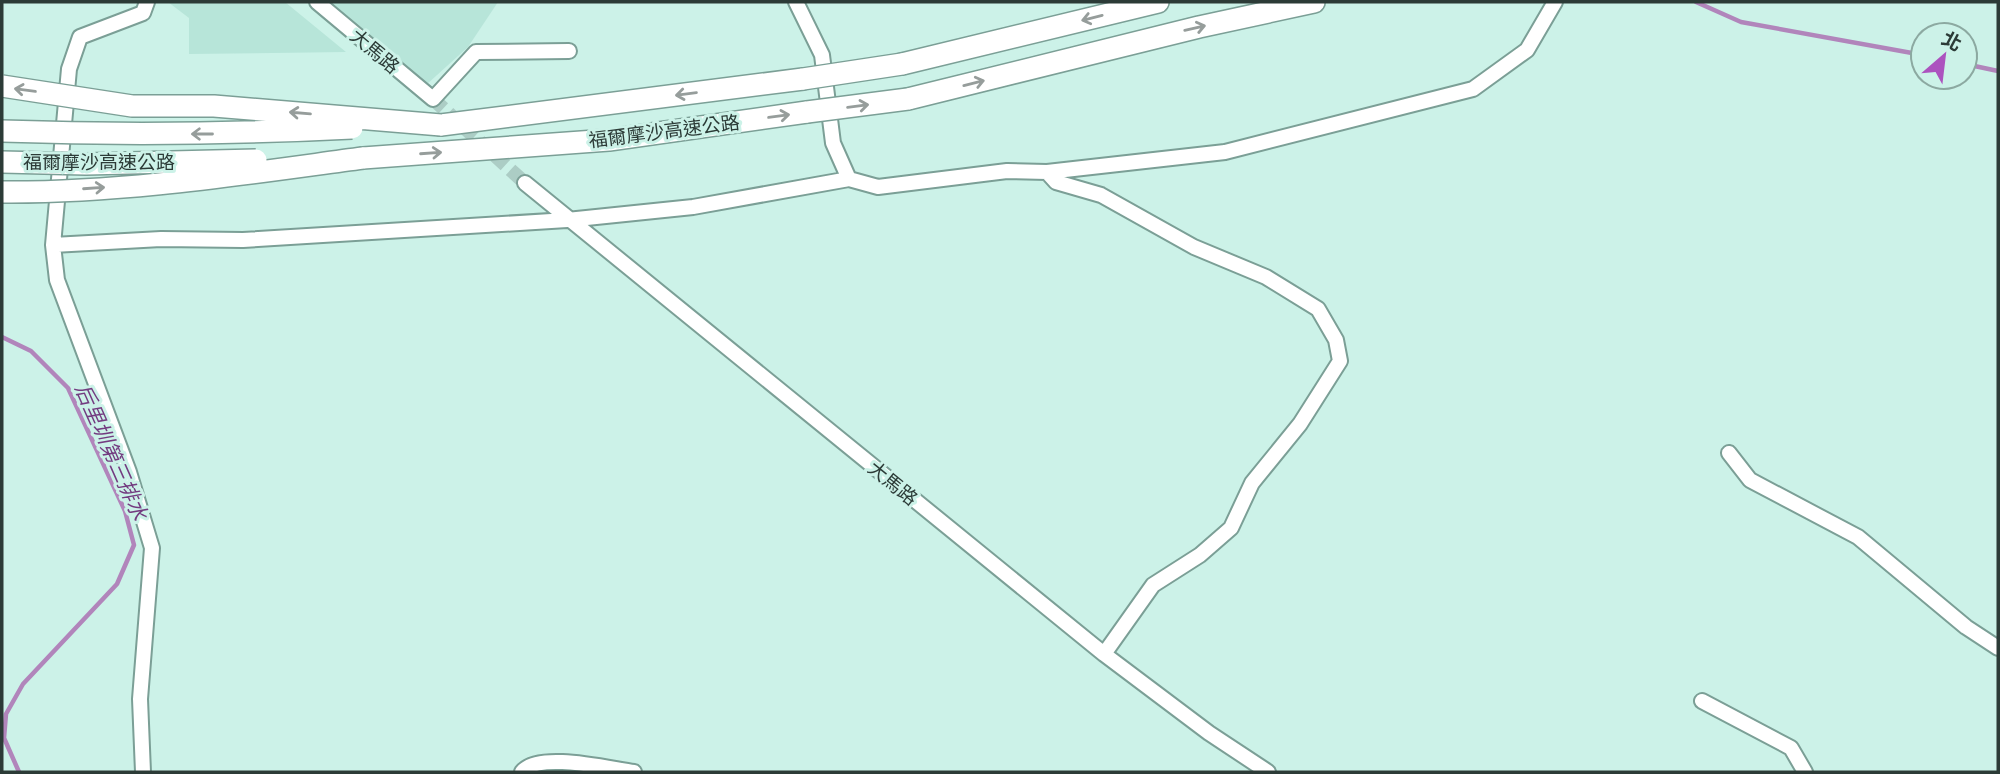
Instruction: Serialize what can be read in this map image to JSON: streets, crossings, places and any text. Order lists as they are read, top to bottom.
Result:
{
  "streets": {
    "highway": ["福爾摩沙高速公路"],
    "street": ["大馬路"]
  },
  "water": ["后里圳第三排水"],
  "north": "top right"
}
